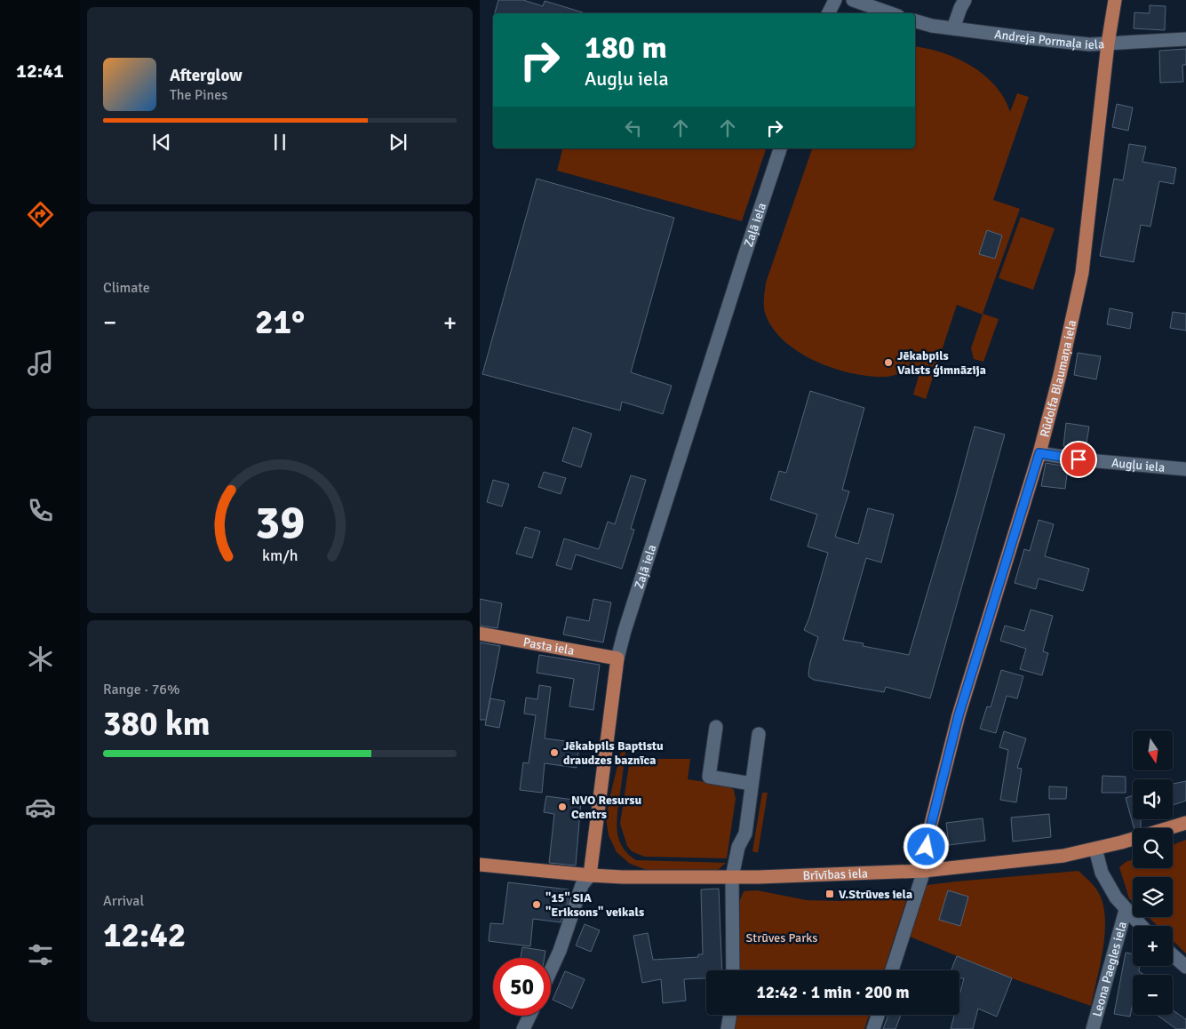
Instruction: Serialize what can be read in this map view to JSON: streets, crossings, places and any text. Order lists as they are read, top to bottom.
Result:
{
  "streets": {
    "main road": [
      "Zaļā iela",
      "Rūdolfa Blaumaņa iela",
      "Pasta iela",
      "Brīvības iela"
    ],
    "street": ["Andreja Pormaļa iela", "Augļu iela", "Leona Paegles iela"]
  },
  "crossings": [
    ["Andreja Pormaļa iela", "Rūdolfa Blaumaņa iela"],
    ["Zaļā iela", "Pasta iela"],
    ["Zaļā iela", "Brīvības iela"],
    ["Rūdolfa Blaumaņa iela", "Augļu iela"],
    ["Rūdolfa Blaumaņa iela", "Brīvības iela"]
  ],
  "parks": ["Strūves Parks"],
  "places": {
    "other": [
      "Jēkabpils Valsts ģimnāzija",
      "Jēkabpils Baptistu draudzes baznīca",
      "NVO Resursu Centrs",
      "\"15\" SIA \"Eriksons\" veikals"
    ],
    "transit": ["V.Strūves iela"]
  },
  "north": "bottom",
  "page": {
    "tabs": "12:41",
    "turn": ["180 m", "Augļu iela"],
    "song": ["Afterglow", "The Pines"],
    "tile": [
      "Climate",
      ["Range · 76%", "380 km"],
      ["Arrival", "12:42"]
    ],
    "heat": ["−", "21°", "+"],
    "map_buttons": ["+", "−"],
    "limit": "50",
    "trip": "12:42 · 1 min · 200 m",
    "gauge": ["39", "km/h"]
  }
}
